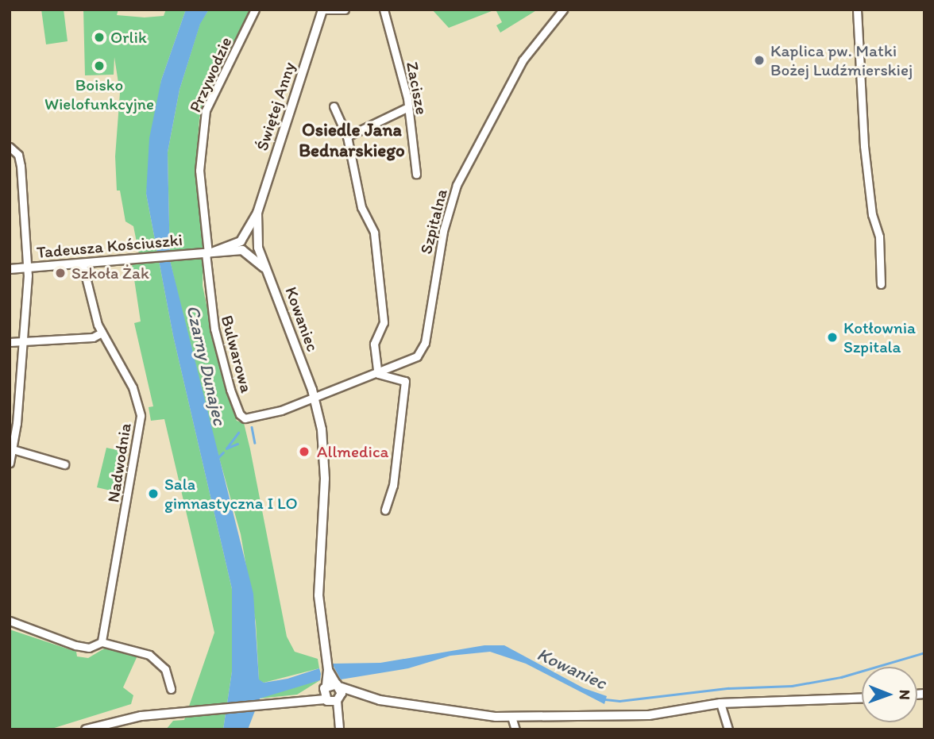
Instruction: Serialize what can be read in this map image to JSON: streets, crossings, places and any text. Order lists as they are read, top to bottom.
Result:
{
  "streets": {
    "street": [
      "Przywodzie",
      "Zacisze",
      "Świętej Anny",
      "Szpitalna",
      "Tadeusza Kościuszki",
      "Kowaniec",
      "Bulwarowa",
      "Nadwodnia"
    ]
  },
  "crossings": [
    ["Przywodzie", "Tadeusza Kościuszki"],
    ["Przywodzie", "Bulwarowa"],
    ["Świętej Anny", "Tadeusza Kościuszki"],
    ["Świętej Anny", "Kowaniec"],
    ["Szpitalna", "Kowaniec"],
    ["Szpitalna", "Bulwarowa"],
    ["Tadeusza Kościuszki", "Kowaniec"],
    ["Tadeusza Kościuszki", "Bulwarowa"],
    ["Tadeusza Kościuszki", "Nadwodnia"],
    ["Kowaniec", "Bulwarowa"]
  ],
  "districts": ["Osiedle Jana Bednarskiego"],
  "water": ["Czarny Dunajec", "Kowaniec"],
  "places": [
    "Orlik",
    "Kaplica pw. Matki Bożej Ludźmierskiej",
    "Boisko Wielofunkcyjne",
    "Szkoła Żak",
    "Kotłownia Szpitala",
    "Allmedica",
    "Sala gimnastyczna I LO"
  ],
  "north": "right"
}
